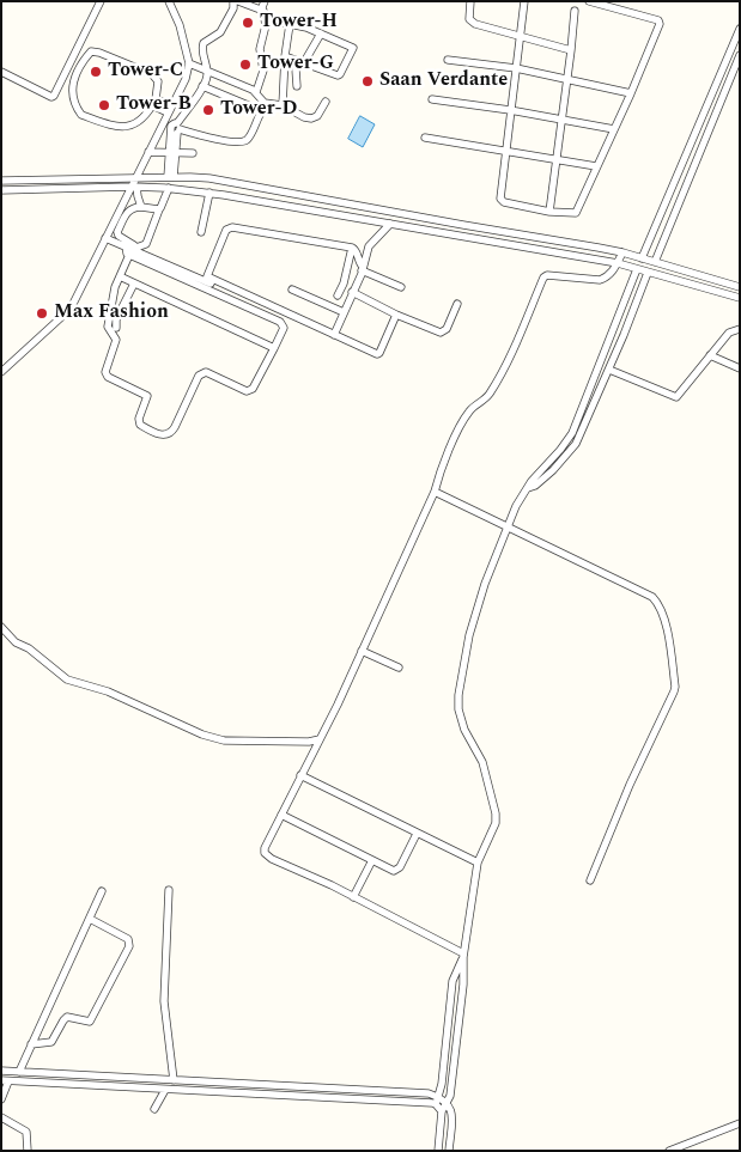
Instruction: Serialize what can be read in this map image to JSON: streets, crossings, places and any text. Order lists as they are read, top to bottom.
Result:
{
  "places": [
    "Tower-H",
    "Tower-G",
    "Tower-C",
    "Saan Verdante",
    "Tower-B",
    "Tower-D",
    "Max Fashion"
  ]
}
